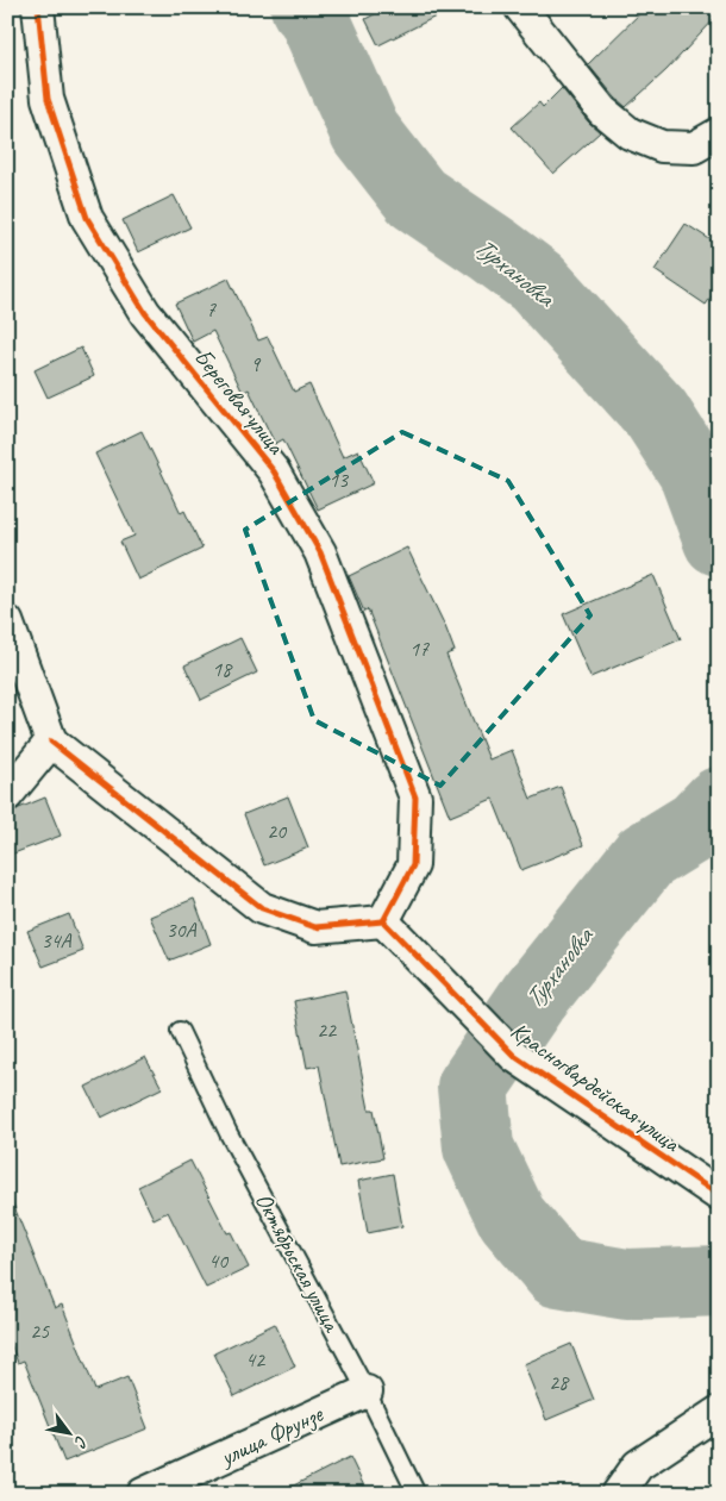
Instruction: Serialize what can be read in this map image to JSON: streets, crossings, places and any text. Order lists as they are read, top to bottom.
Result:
{
  "streets": {
    "street": ["Береговая улица", "Красногвардейская улица", "улица Фрунзе"],
    "lane": ["Октябрьская улица"]
  },
  "crossings": [
    ["Береговая улица", "Красногвардейская улица"],
    ["Октябрьская улица", "улица Фрунзе"]
  ],
  "water": ["Турхановка"],
  "house_numbers": [
    "7",
    "9",
    "13",
    "17",
    "18",
    "20",
    "30А",
    "34А",
    "22",
    "40",
    "25",
    "42",
    "28"
  ],
  "north": "bottom right"
}
